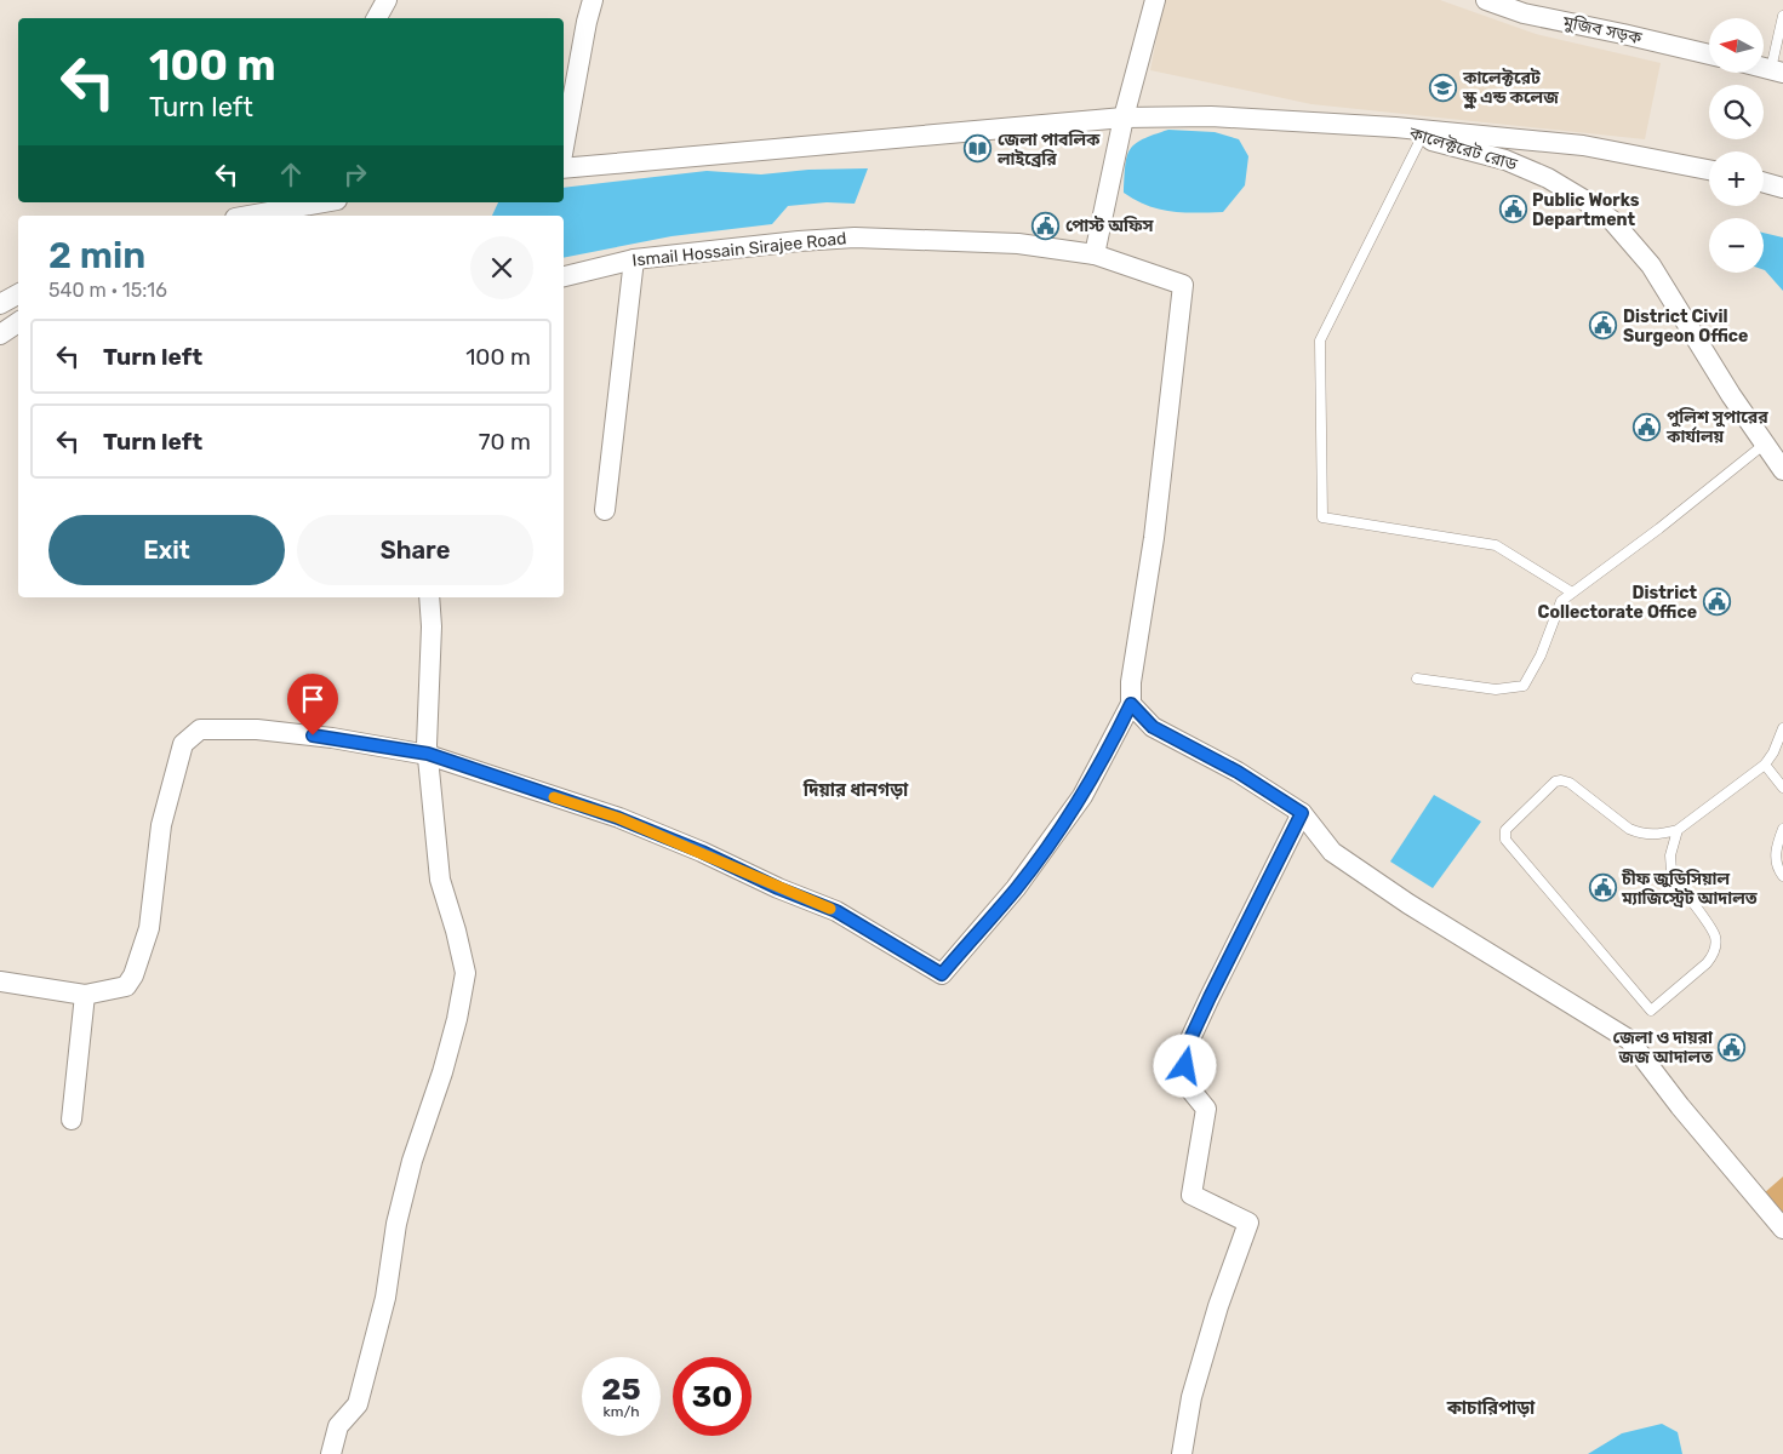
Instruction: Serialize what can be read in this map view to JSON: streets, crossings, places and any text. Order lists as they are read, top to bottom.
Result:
{
  "streets": {
    "street": ["মুজিব সড়ক", "কালেক্টরেট রোড", "Ismail Hossain Sirajee Road"]
  },
  "districts": ["দিয়ার ধানগড়া", "কাচারিপাড়া"],
  "places": {
    "school or university": ["কালেক্টরেট স্কুল এন্ড কলেজ"],
    "library": ["জেলা পাবলিক লাইব্রেরি"],
    "public building": [
      "Public Works Department",
      "পোস্ট অফিস",
      "District Civil Surgeon Office",
      "পুলিশ সুপারের কার্যালয়",
      "District Collectorate Office",
      "চীফ জুডিসিয়াল ম্যাজিস্ট্রেট আদালত",
      "জেলা ও দায়রা জজ আদালত"
    ]
  },
  "north": "left",
  "page": {
    "map_buttons": ["+", "−"],
    "turn": ["100 m", "Turn left"],
    "heading": ["2 min", "540 m · 15:16"],
    "list": [
      {
        "name": "Turn left",
        "value": "100 m"
      },
      {
        "name": "Turn left",
        "value": "70 m"
      }
    ],
    "buttons": ["Exit", "Share"],
    "speed": "25 km/h",
    "limit": "30"
  }
}
